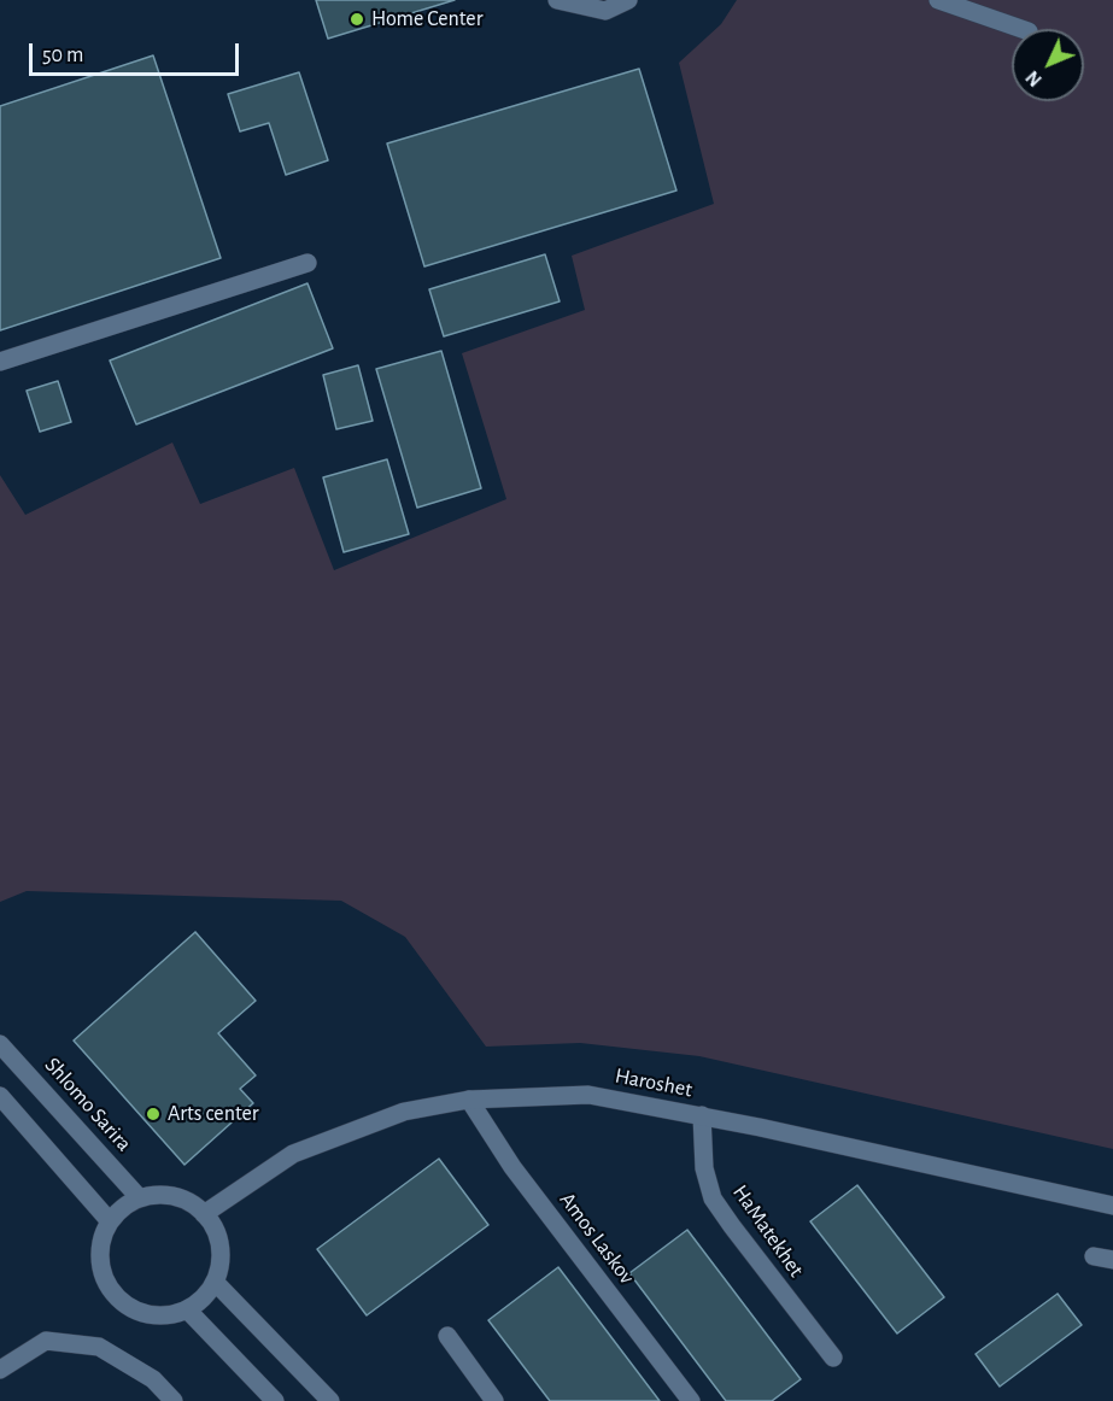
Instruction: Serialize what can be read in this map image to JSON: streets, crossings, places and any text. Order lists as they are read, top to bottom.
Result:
{
  "streets": {
    "street": [
      "Haroshet",
      "Shlomo Sarira",
      "HaMatekhet",
      "Amos Laskov"
    ]
  },
  "crossings": [
    ["Haroshet", "Shlomo Sarira"],
    ["Haroshet", "HaMatekhet"],
    ["Haroshet", "Amos Laskov"]
  ],
  "places": ["Home Center", "Arts center"],
  "scale_bar": "50 m",
  "north": "bottom left"
}
